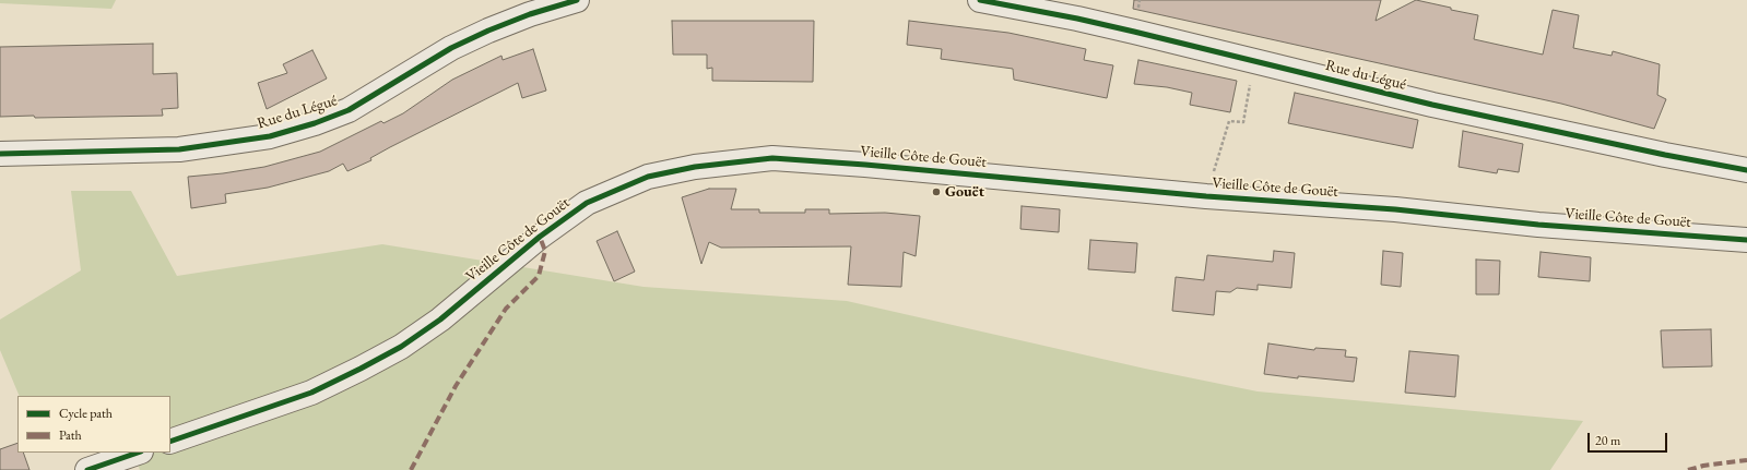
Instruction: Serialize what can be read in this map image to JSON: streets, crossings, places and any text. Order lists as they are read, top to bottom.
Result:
{
  "streets": {
    "street": ["Rue du Légué", "Vieille Côte de Gouët"]
  },
  "places": ["Gouët"],
  "legend": ["Cycle path", "Path"],
  "scale_bar": "20 m"
}
